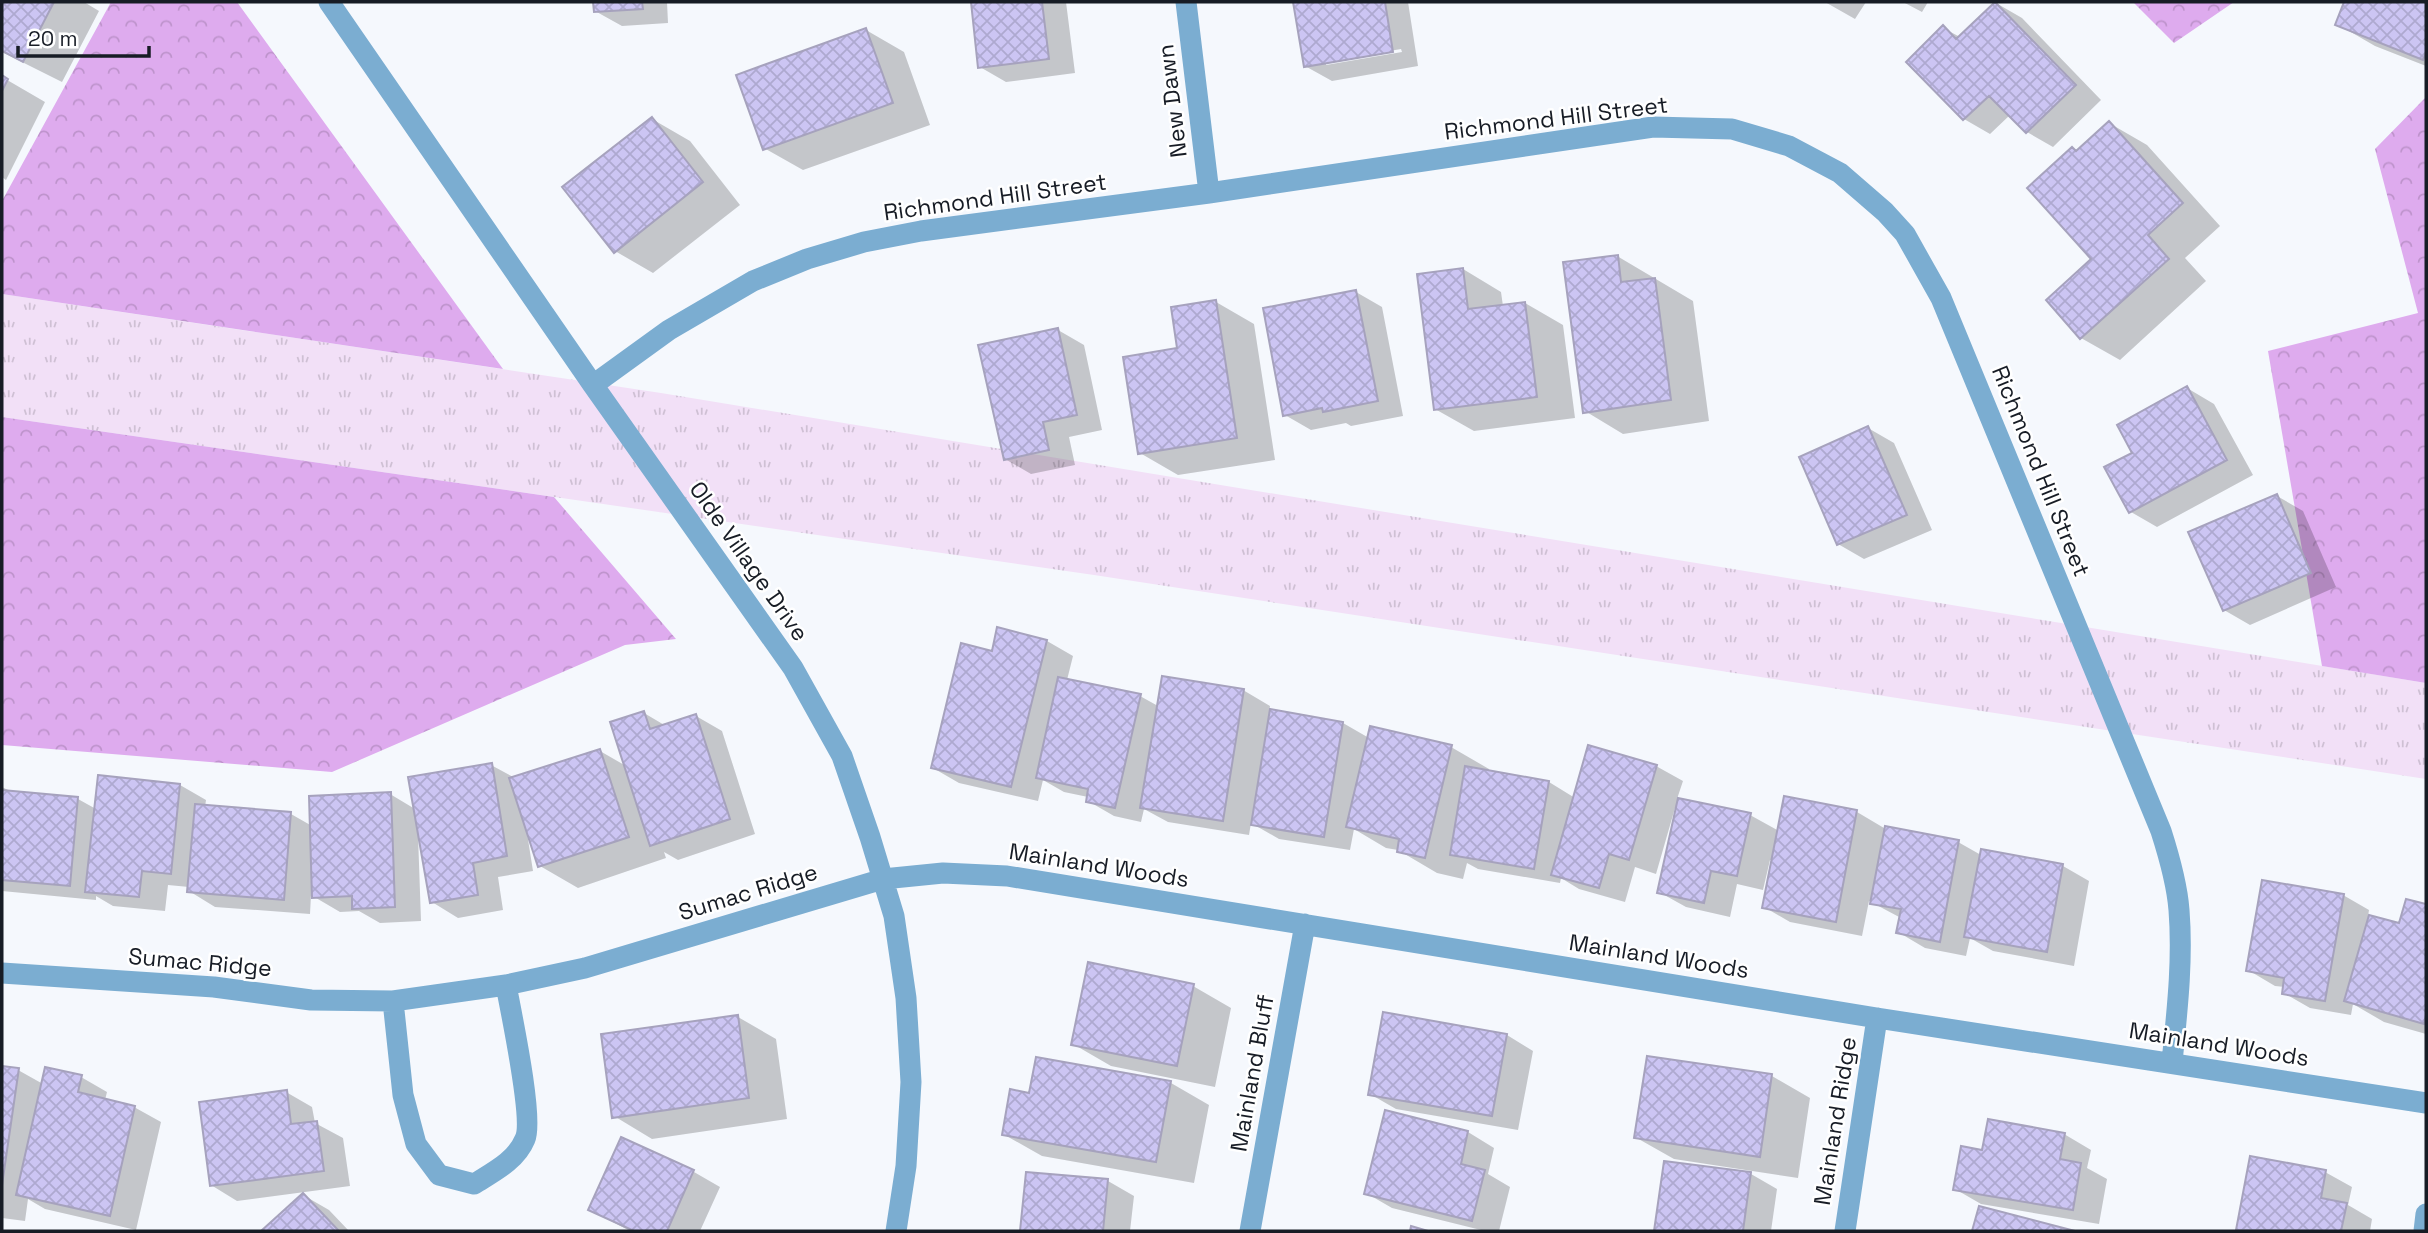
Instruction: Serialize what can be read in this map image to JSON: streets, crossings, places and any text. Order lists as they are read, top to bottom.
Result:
{
  "streets": {
    "street": [
      "New Dawn",
      "Richmond Hill Street",
      "Olde Village Drive",
      "Mainland Woods",
      "Sumac Ridge",
      "Mainland Bluff",
      "Mainland Ridge"
    ]
  },
  "crossings": [
    ["New Dawn", "Richmond Hill Street"],
    ["Richmond Hill Street", "Olde Village Drive"],
    ["Richmond Hill Street", "Mainland Woods"],
    ["Olde Village Drive", "Mainland Woods"],
    ["Olde Village Drive", "Sumac Ridge"],
    ["Mainland Woods", "Sumac Ridge"],
    ["Mainland Woods", "Mainland Bluff"],
    ["Mainland Woods", "Mainland Ridge"]
  ],
  "scale_bar": "20 m"
}
